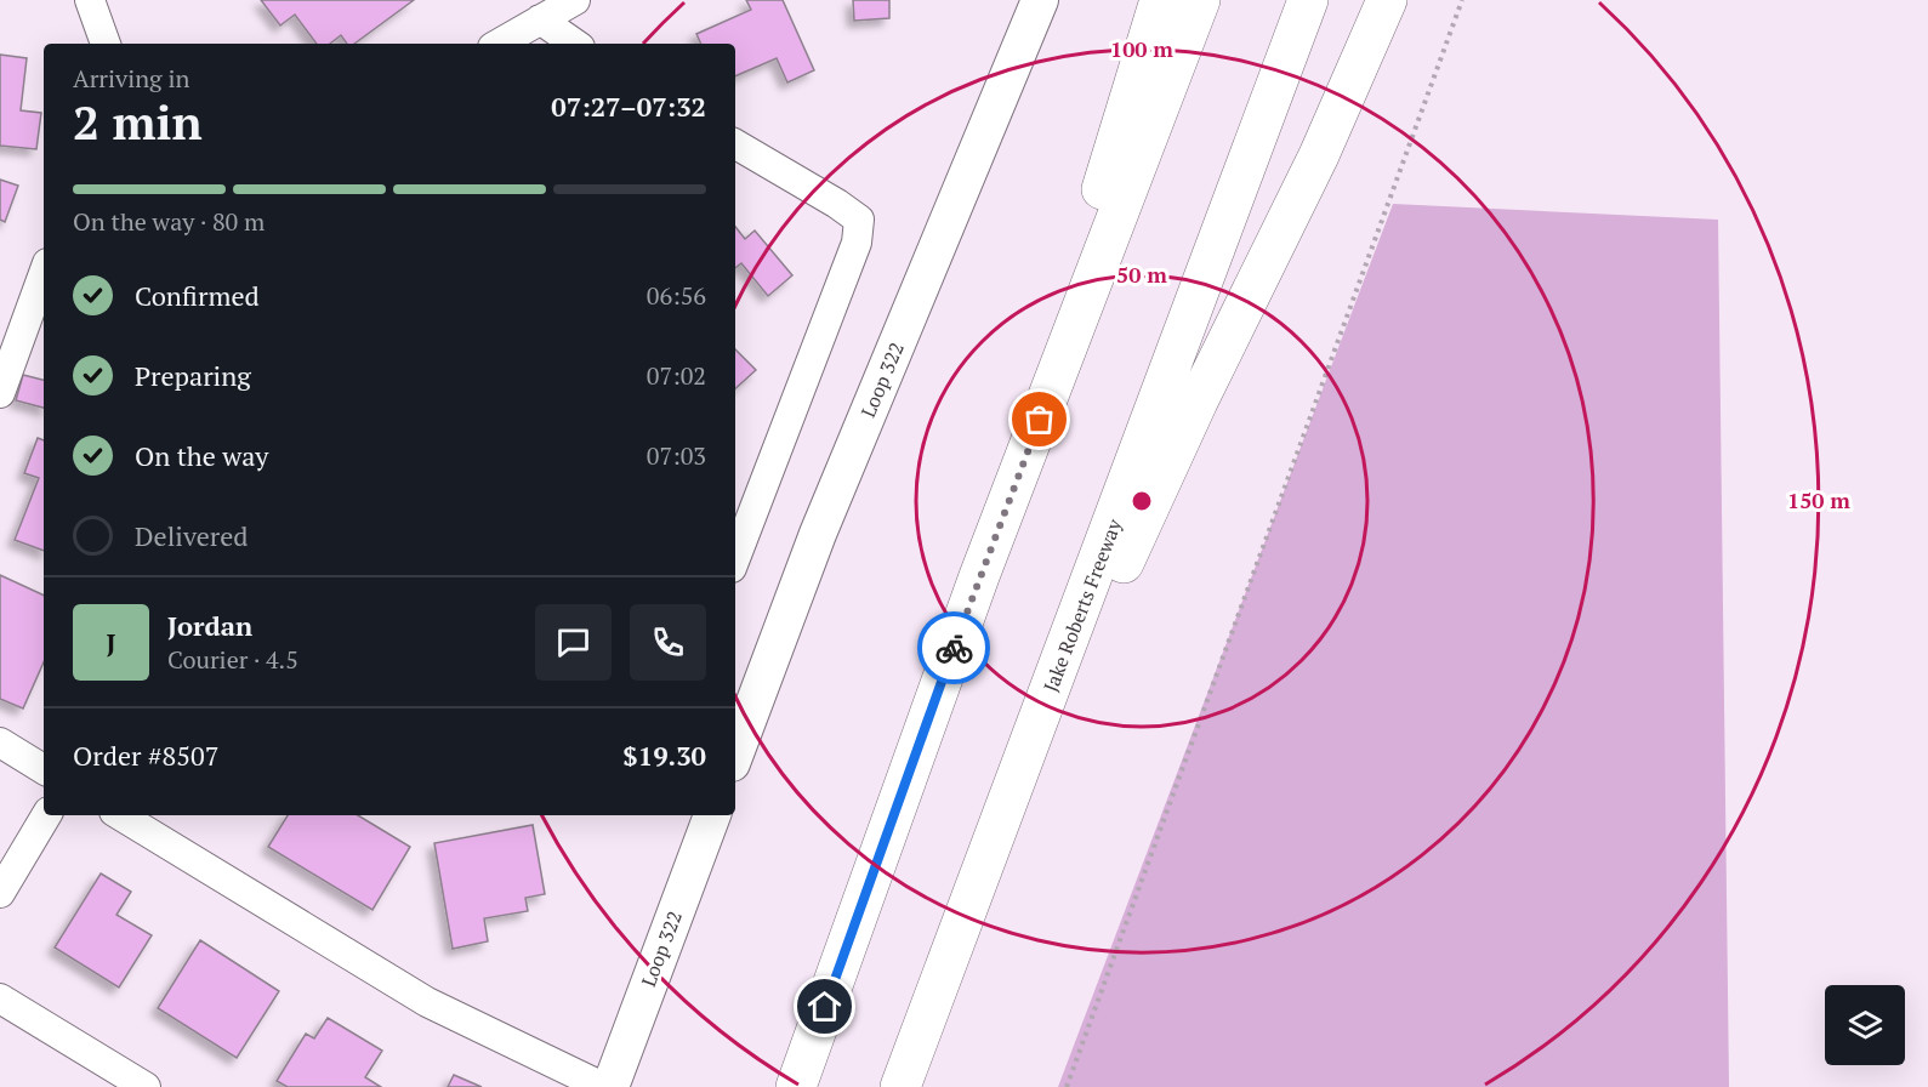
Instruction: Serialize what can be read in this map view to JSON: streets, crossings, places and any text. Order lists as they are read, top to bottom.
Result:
{
  "streets": {
    "highway": ["Jake Roberts Freeway"],
    "main road": ["Loop 322"]
  },
  "page": {
    "heading": ["2 min", "Arriving in", "07:27–07:32"],
    "panel": [
      "Jordan",
      "Courier · 4.5",
      "Order #8507",
      "$19.30"
    ],
    "bar": "On the way · 80 m",
    "list": [
      ["Confirmed", "06:56"],
      ["Preparing", "07:02"],
      ["On the way", "07:03"],
      "Delivered"
    ],
    "round": "J"
  },
  "rings": ["100 m", "50 m", "150 m"]
}
